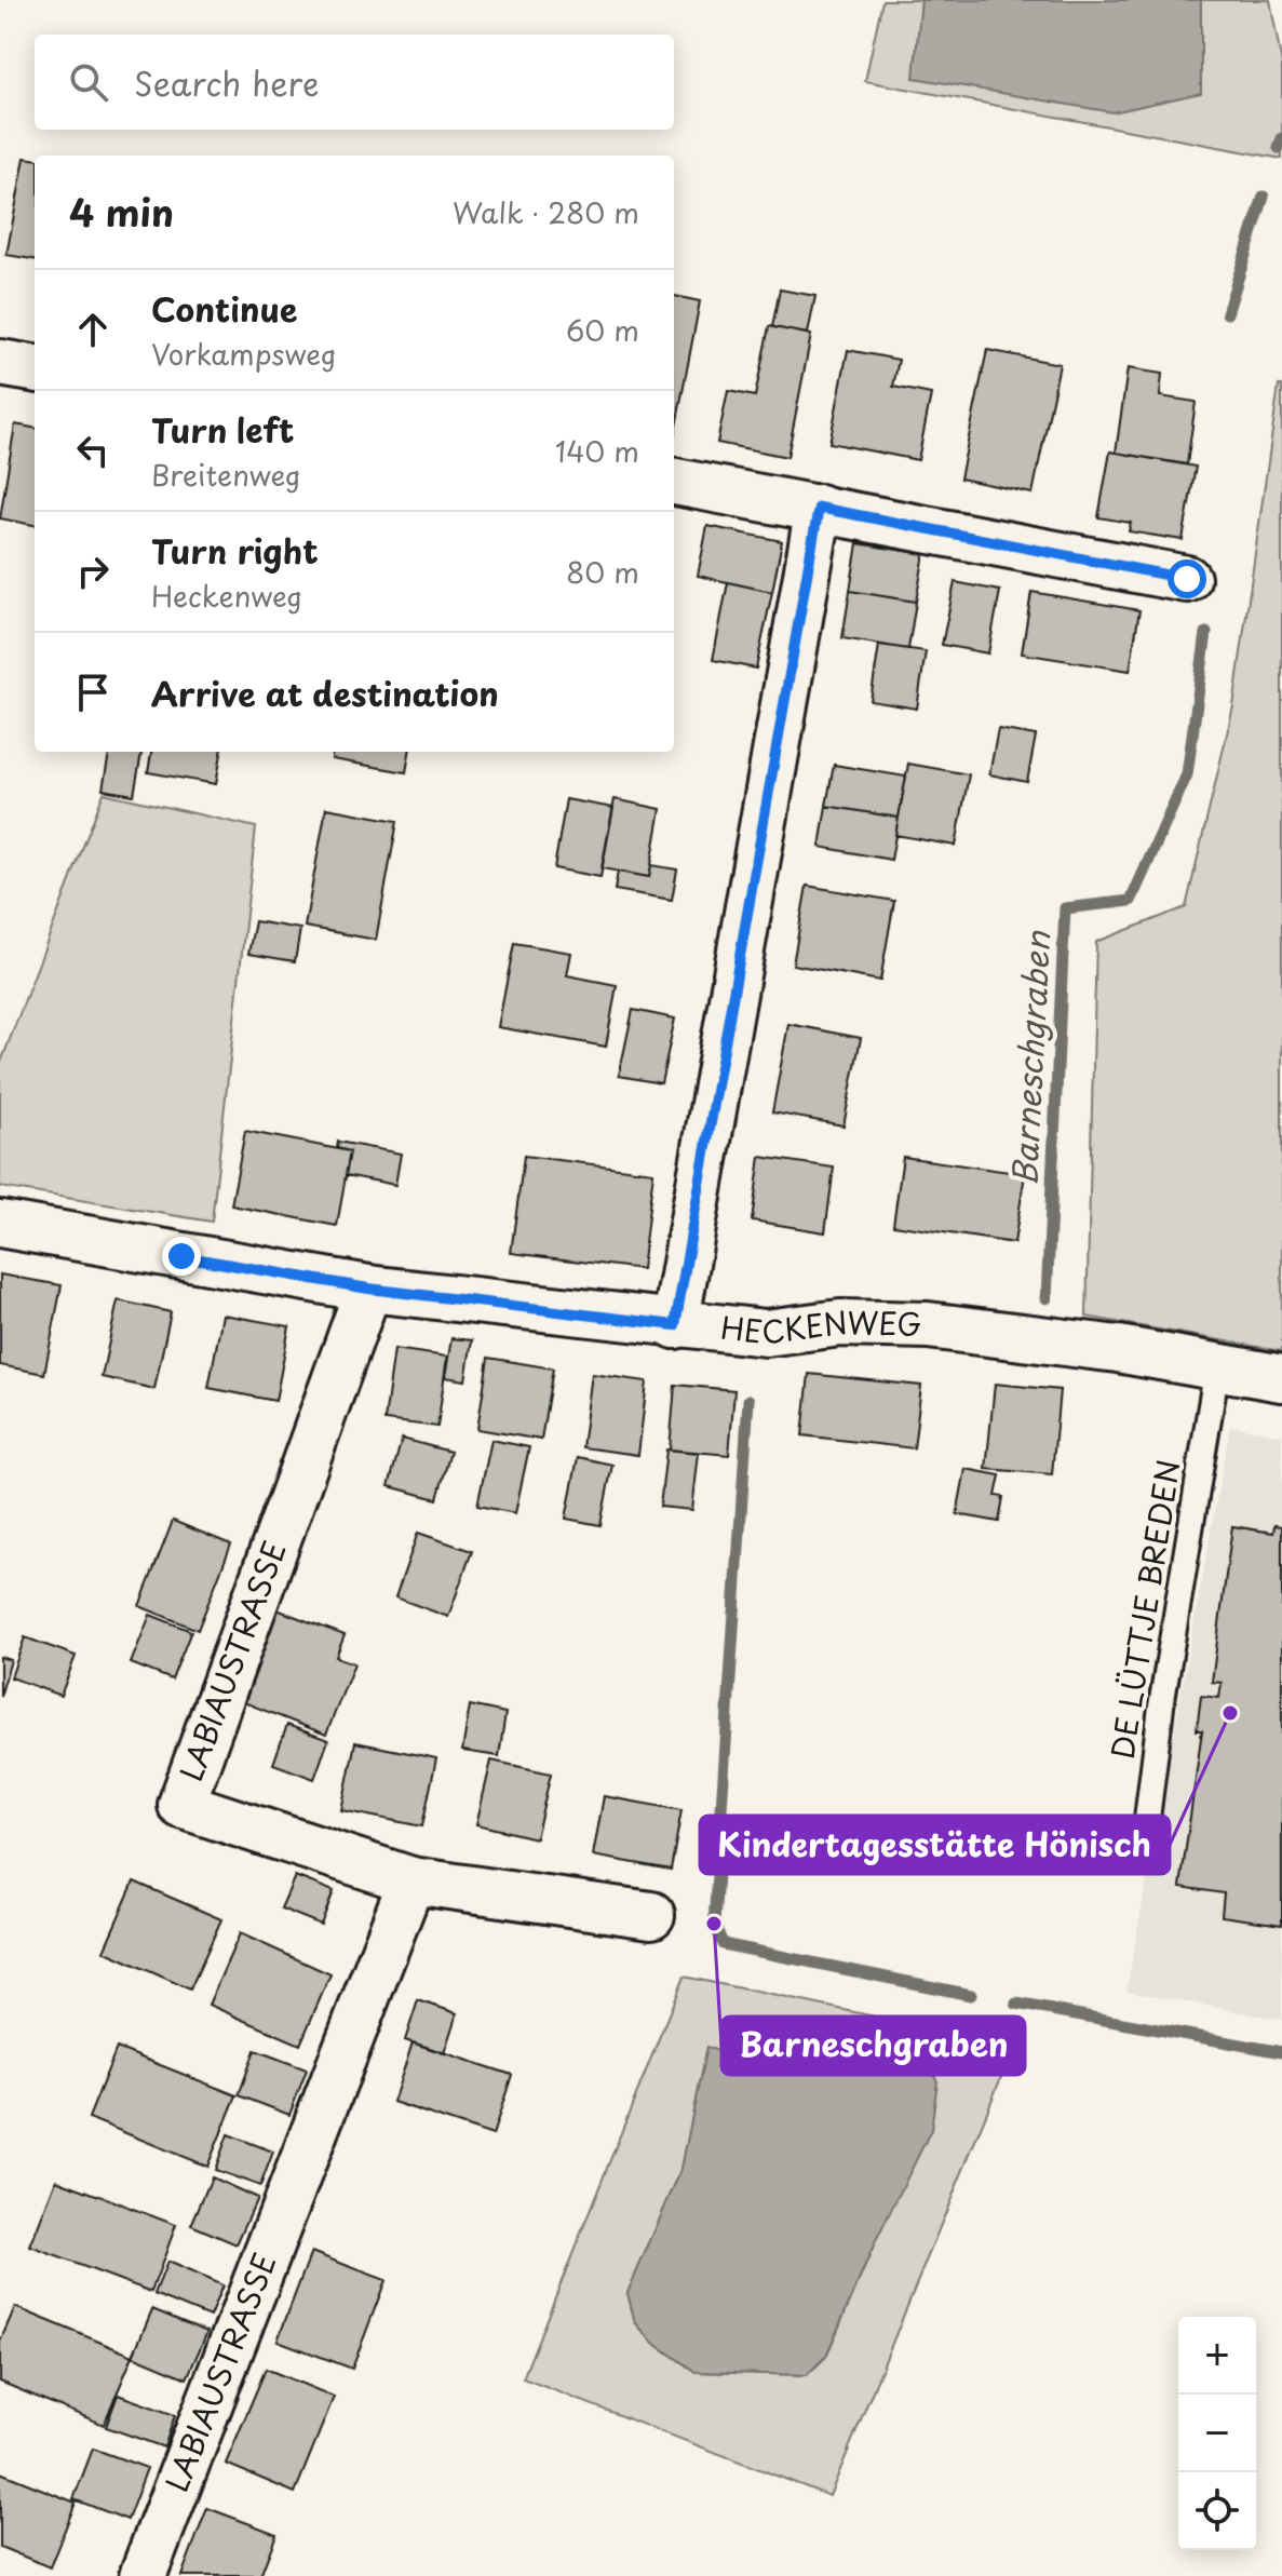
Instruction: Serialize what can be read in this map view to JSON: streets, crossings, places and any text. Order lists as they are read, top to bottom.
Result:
{
  "streets": {
    "street": ["HECKENWEG", "LABIAUSTRASSE"],
    "lane": ["DE LÜTTJE BREDEN"]
  },
  "crossings": [
    ["HECKENWEG", "DE LÜTTJE BREDEN"],
    ["HECKENWEG", "LABIAUSTRASSE"]
  ],
  "water": ["Barneschgraben"],
  "places": ["Kindertagesstätte Hönisch", "Barneschgraben"],
  "page": {
    "search": "Search here",
    "heading": ["4 min", "Walk · 280 m"],
    "list": [
      ["Continue", "Vorkampsweg", "60 m"],
      ["Turn left", "Breitenweg", "140 m"],
      ["Turn right", "Heckenweg", "80 m"],
      "Arrive at destination"
    ],
    "map_buttons": ["+", "−"]
  }
}
